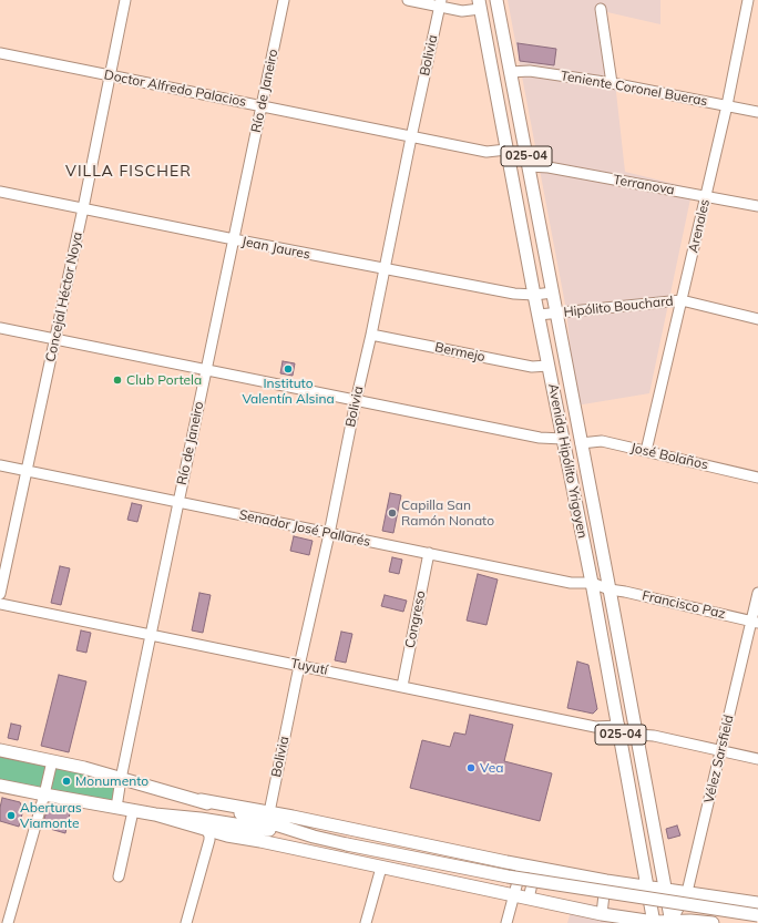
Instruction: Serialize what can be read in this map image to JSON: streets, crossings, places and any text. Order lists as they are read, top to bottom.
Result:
{
  "streets": {
    "main road": ["025-04", "Avenida Hipólito Yrigoyen"],
    "street": [
      "Bolivia",
      "Doctor Alfredo Palacios",
      "Teniente Coronel Bueras",
      "Río de Janeiro",
      "Terranova",
      "Arenales",
      "Jean Jaures",
      "Concejal Héctor Noya",
      "Hipólito Bouchard",
      "Bermejo",
      "José Bolaños",
      "Senador José Pallarés",
      "Francisco Paz",
      "Congreso",
      "Tuyutí",
      "Vélez Sarsfield"
    ]
  },
  "crossings": [
    ["Bolivia", "Doctor Alfredo Palacios"],
    ["Bolivia", "Jean Jaures"],
    ["Bolivia", "Bermejo"],
    ["Bolivia", "Senador José Pallarés"],
    ["Bolivia", "Tuyutí"],
    ["Doctor Alfredo Palacios", "Río de Janeiro"],
    ["Doctor Alfredo Palacios", "Concejal Héctor Noya"],
    ["Doctor Alfredo Palacios", "Avenida Hipólito Yrigoyen"],
    ["Teniente Coronel Bueras", "Arenales"],
    ["Teniente Coronel Bueras", "Avenida Hipólito Yrigoyen"],
    ["Río de Janeiro", "Jean Jaures"],
    ["Río de Janeiro", "Senador José Pallarés"],
    ["Río de Janeiro", "Tuyutí"],
    ["Terranova", "Arenales"],
    ["Terranova", "Avenida Hipólito Yrigoyen"],
    ["Arenales", "Hipólito Bouchard"],
    ["Arenales", "José Bolaños"],
    ["Jean Jaures", "Concejal Héctor Noya"],
    ["Jean Jaures", "Avenida Hipólito Yrigoyen"],
    ["Concejal Héctor Noya", "Senador José Pallarés"],
    ["Hipólito Bouchard", "Avenida Hipólito Yrigoyen"],
    ["Bermejo", "Avenida Hipólito Yrigoyen"],
    ["José Bolaños", "Avenida Hipólito Yrigoyen"],
    ["Avenida Hipólito Yrigoyen", "Senador José Pallarés"],
    ["Avenida Hipólito Yrigoyen", "Francisco Paz"],
    ["Avenida Hipólito Yrigoyen", "Tuyutí"],
    ["Avenida Hipólito Yrigoyen", "Vélez Sarsfield"],
    ["Senador José Pallarés", "Francisco Paz"],
    ["Senador José Pallarés", "Congreso"],
    ["Francisco Paz", "Vélez Sarsfield"],
    ["Congreso", "Tuyutí"]
  ],
  "districts": ["VILLA FISCHER"],
  "places": [
    "Instituto Valentín Alsina",
    "Club Portela",
    "Capilla San Ramón Nonato",
    "Vea",
    "Monumento",
    "Aberturas Viamonte"
  ]
}
